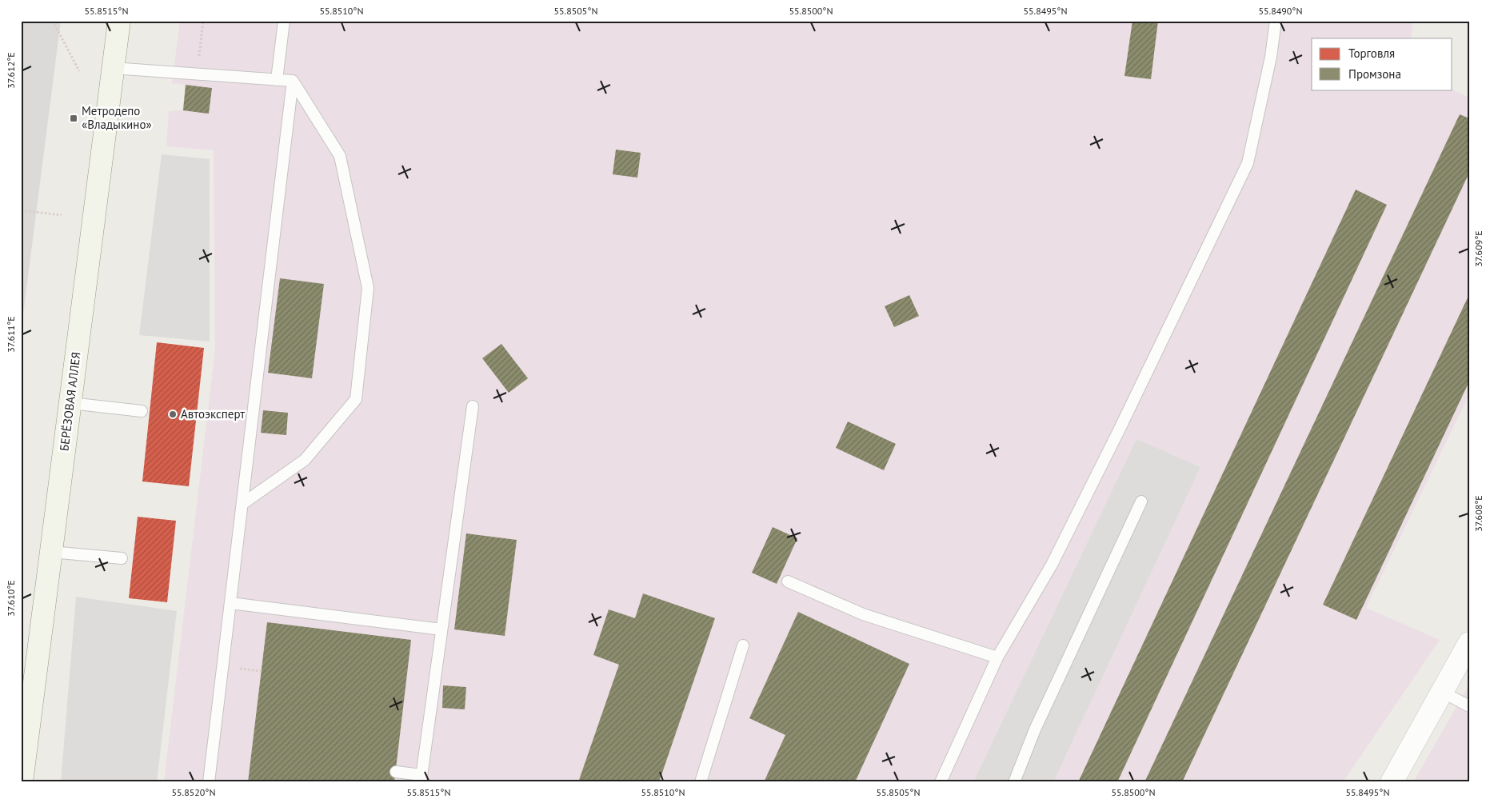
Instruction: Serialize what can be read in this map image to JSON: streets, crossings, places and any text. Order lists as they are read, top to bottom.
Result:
{
  "streets": {
    "main road": ["БЕРЁЗОВАЯ АЛЛЕЯ"]
  },
  "places": {
    "transit": ["Метродепо «Владыкино»"],
    "other": ["Автоэксперт"]
  },
  "legend": ["Торговля", "Промзона"],
  "coordinates": [
    "55.8515°N",
    "55.8510°N",
    "55.8505°N",
    "55.8500°N",
    "55.8495°N",
    "55.8490°N",
    "37.612°E",
    "37.609°E",
    "37.611°E",
    "37.608°E",
    "37.610°E",
    "55.8520°N"
  ]
}
